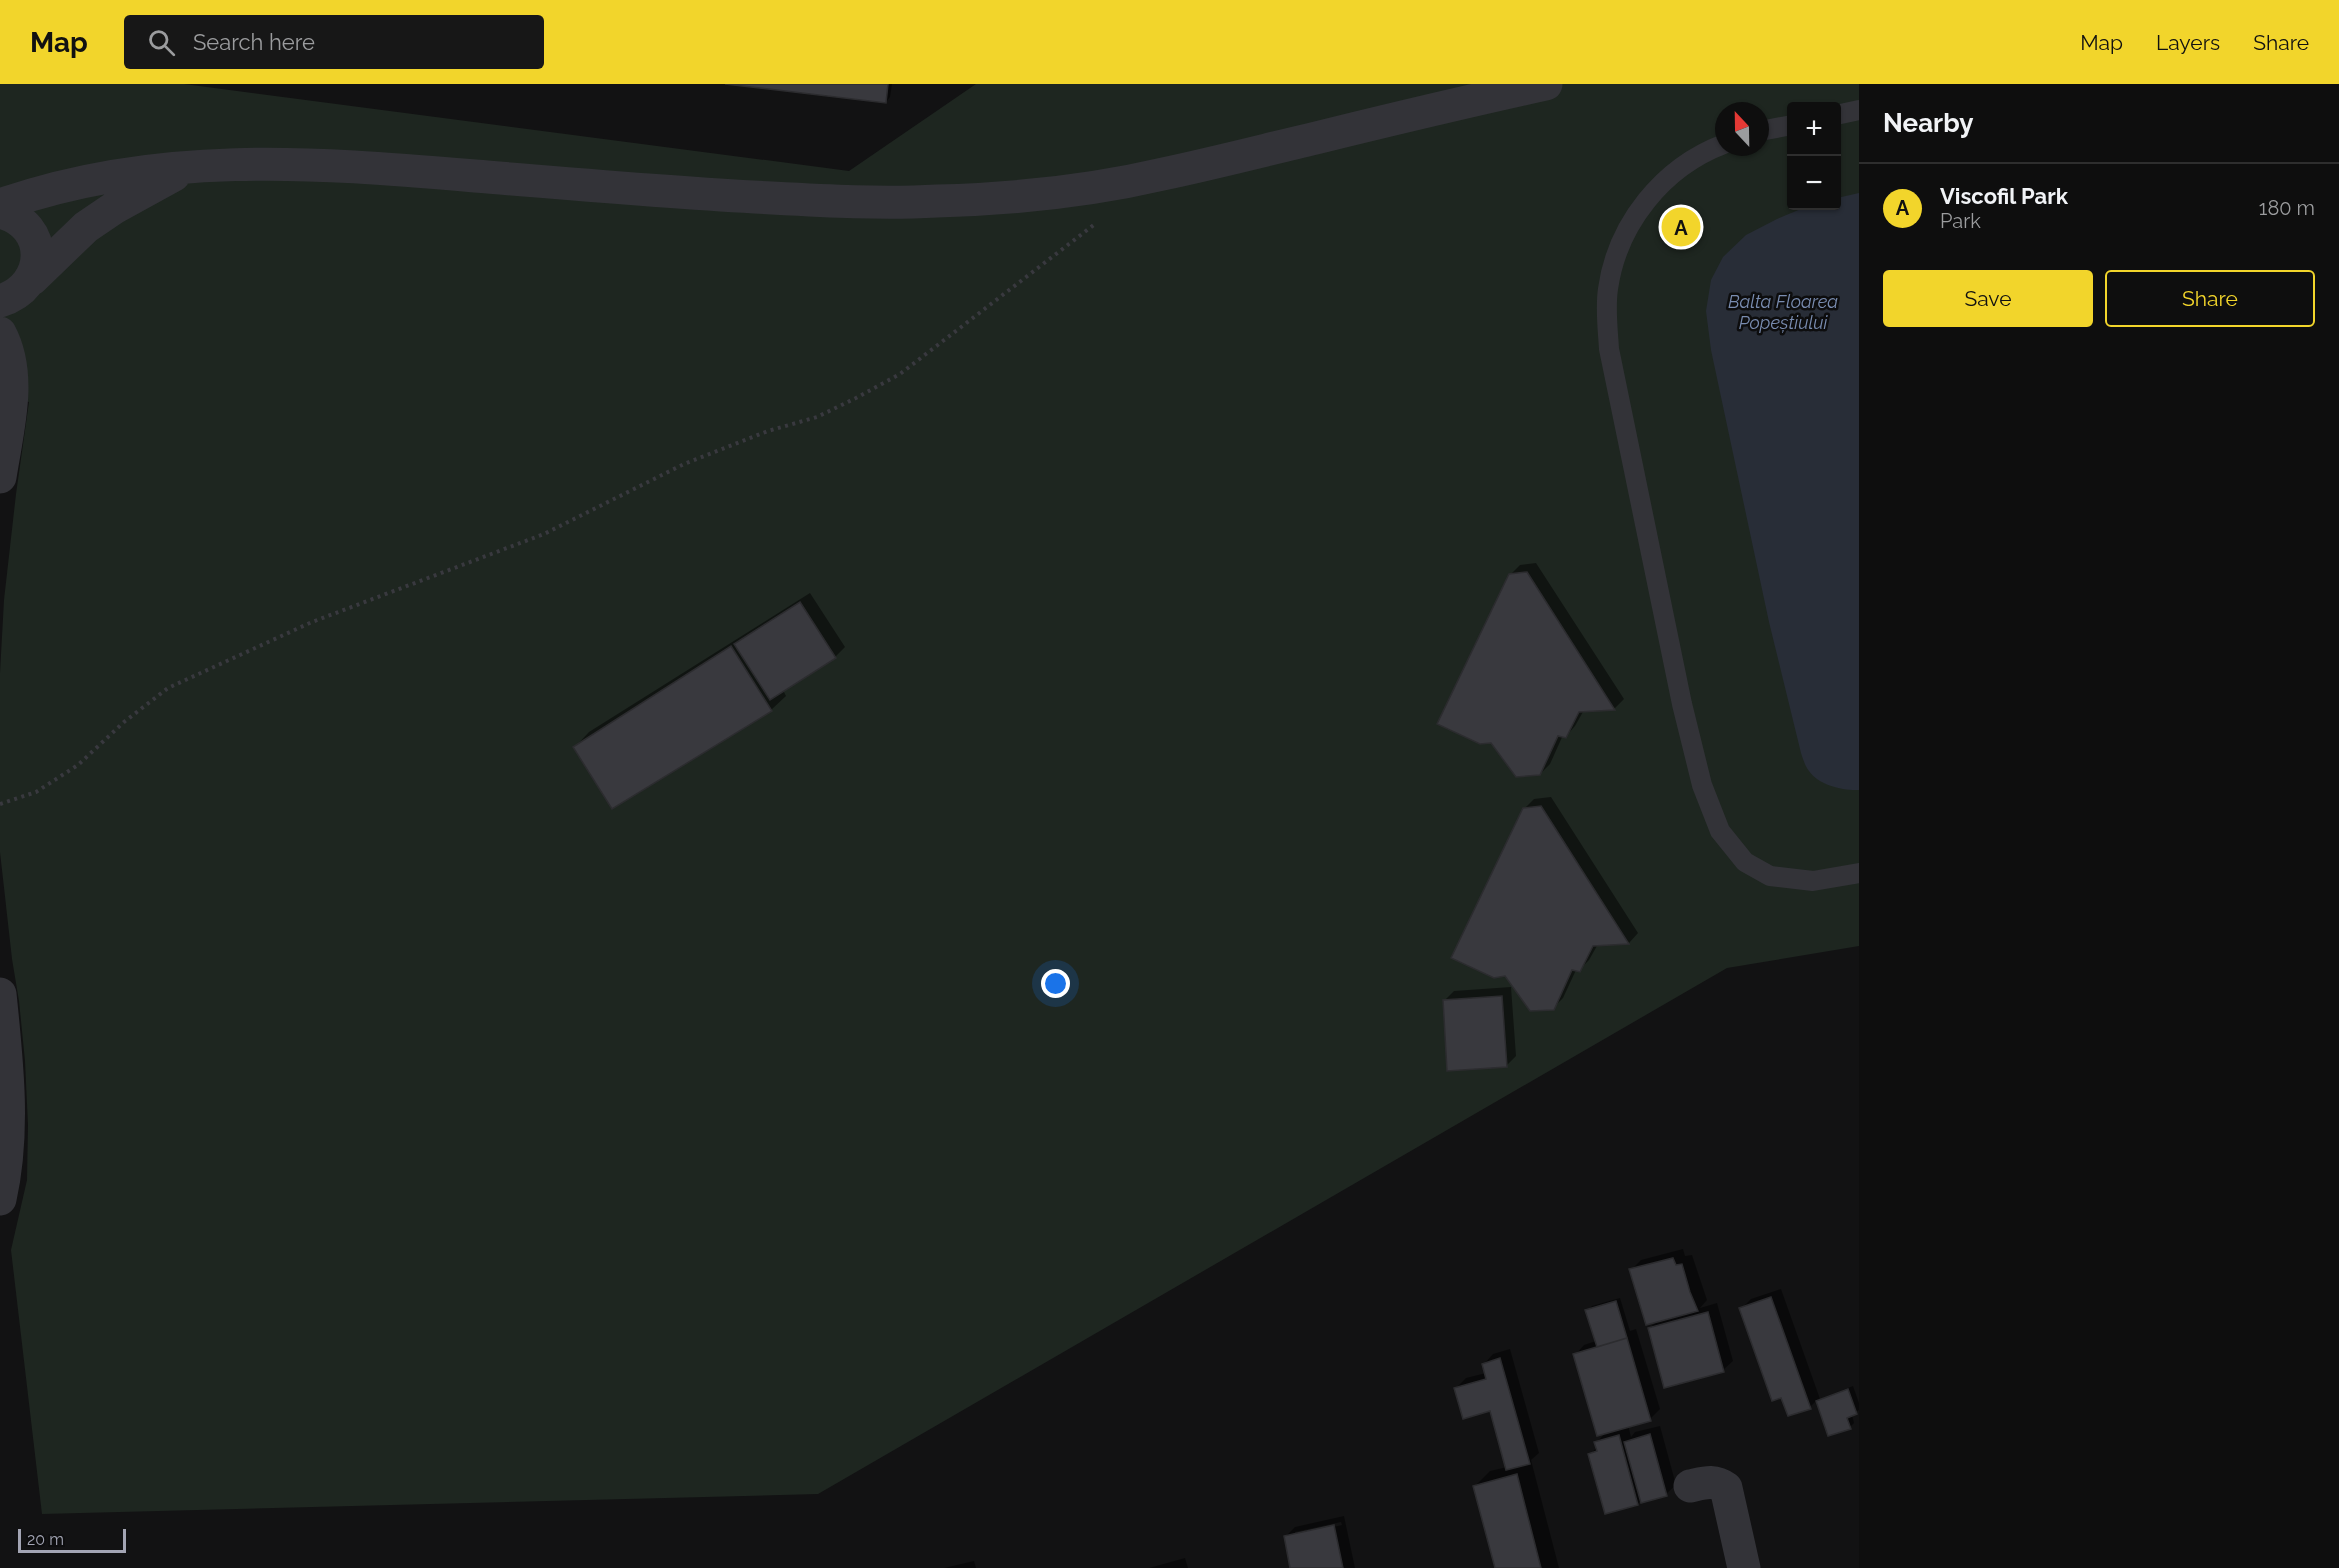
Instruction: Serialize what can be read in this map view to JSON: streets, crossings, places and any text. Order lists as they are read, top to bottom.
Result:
{
  "water": ["Balta Floarea Popeștiului"],
  "scale_bar": "20 m",
  "north": "top",
  "page": {
    "header": "Map",
    "search": "Search here",
    "nav": ["Map", "Layers", "Share"],
    "heading": "Nearby",
    "map_buttons": ["+", "−"],
    "list": [
      {
        "mark": "A",
        "name": "Viscofil Park",
        "note": "Park",
        "value": "180 m"
      }
    ],
    "pins": "A",
    "buttons": ["Save", "Share"],
    "scale": "20 m"
  }
}
